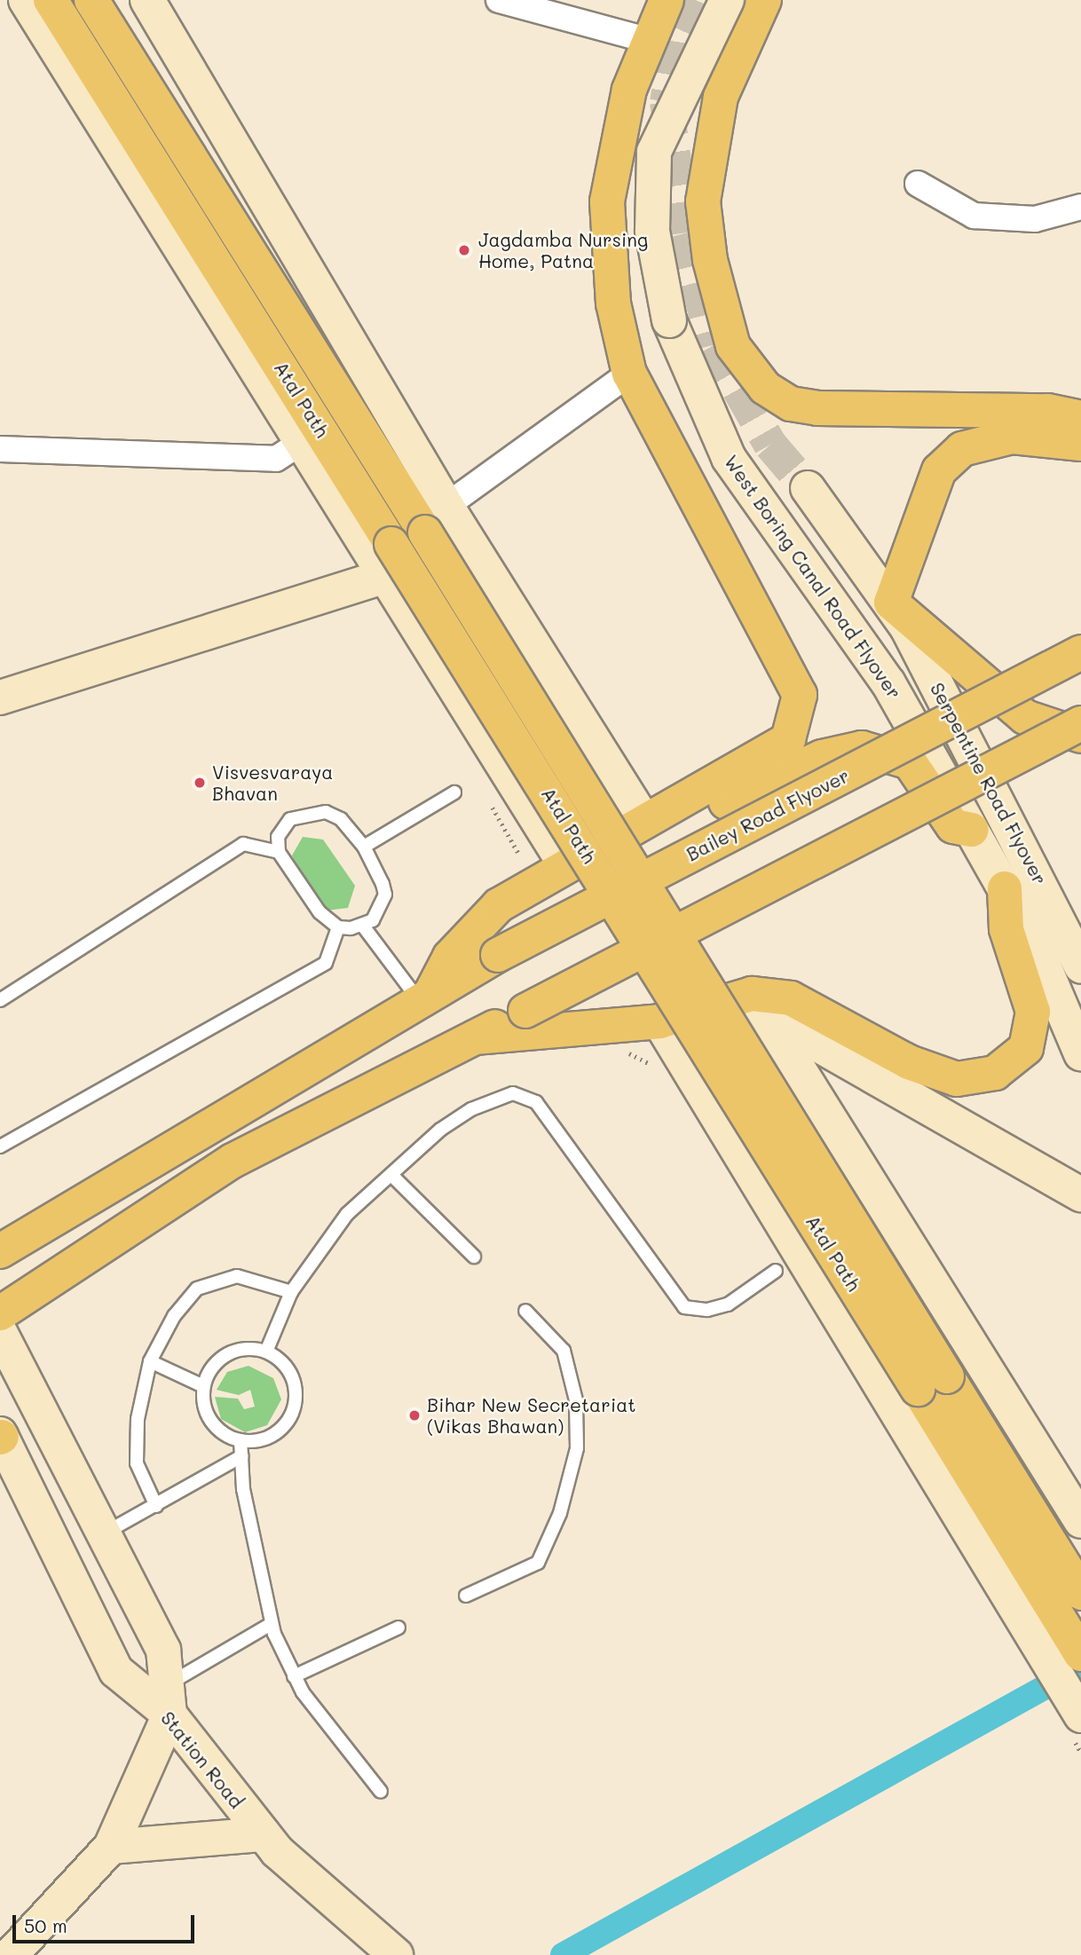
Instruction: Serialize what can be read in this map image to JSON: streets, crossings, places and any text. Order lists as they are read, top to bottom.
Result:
{
  "streets": {
    "main road": ["Atal Path", "Bailey Road Flyover"],
    "street": ["West Boring Canal Road Flyover", "Serpentine Road Flyover", "Station Road"]
  },
  "crossings": [
    ["West Boring Canal Road Flyover", "Serpentine Road Flyover"]
  ],
  "places": ["Jagdamba Nursing Home, Patna", "Visvesvaraya Bhavan", "Bihar New Secretariat (Vikas Bhawan)"],
  "scale_bar": "50 m"
}
